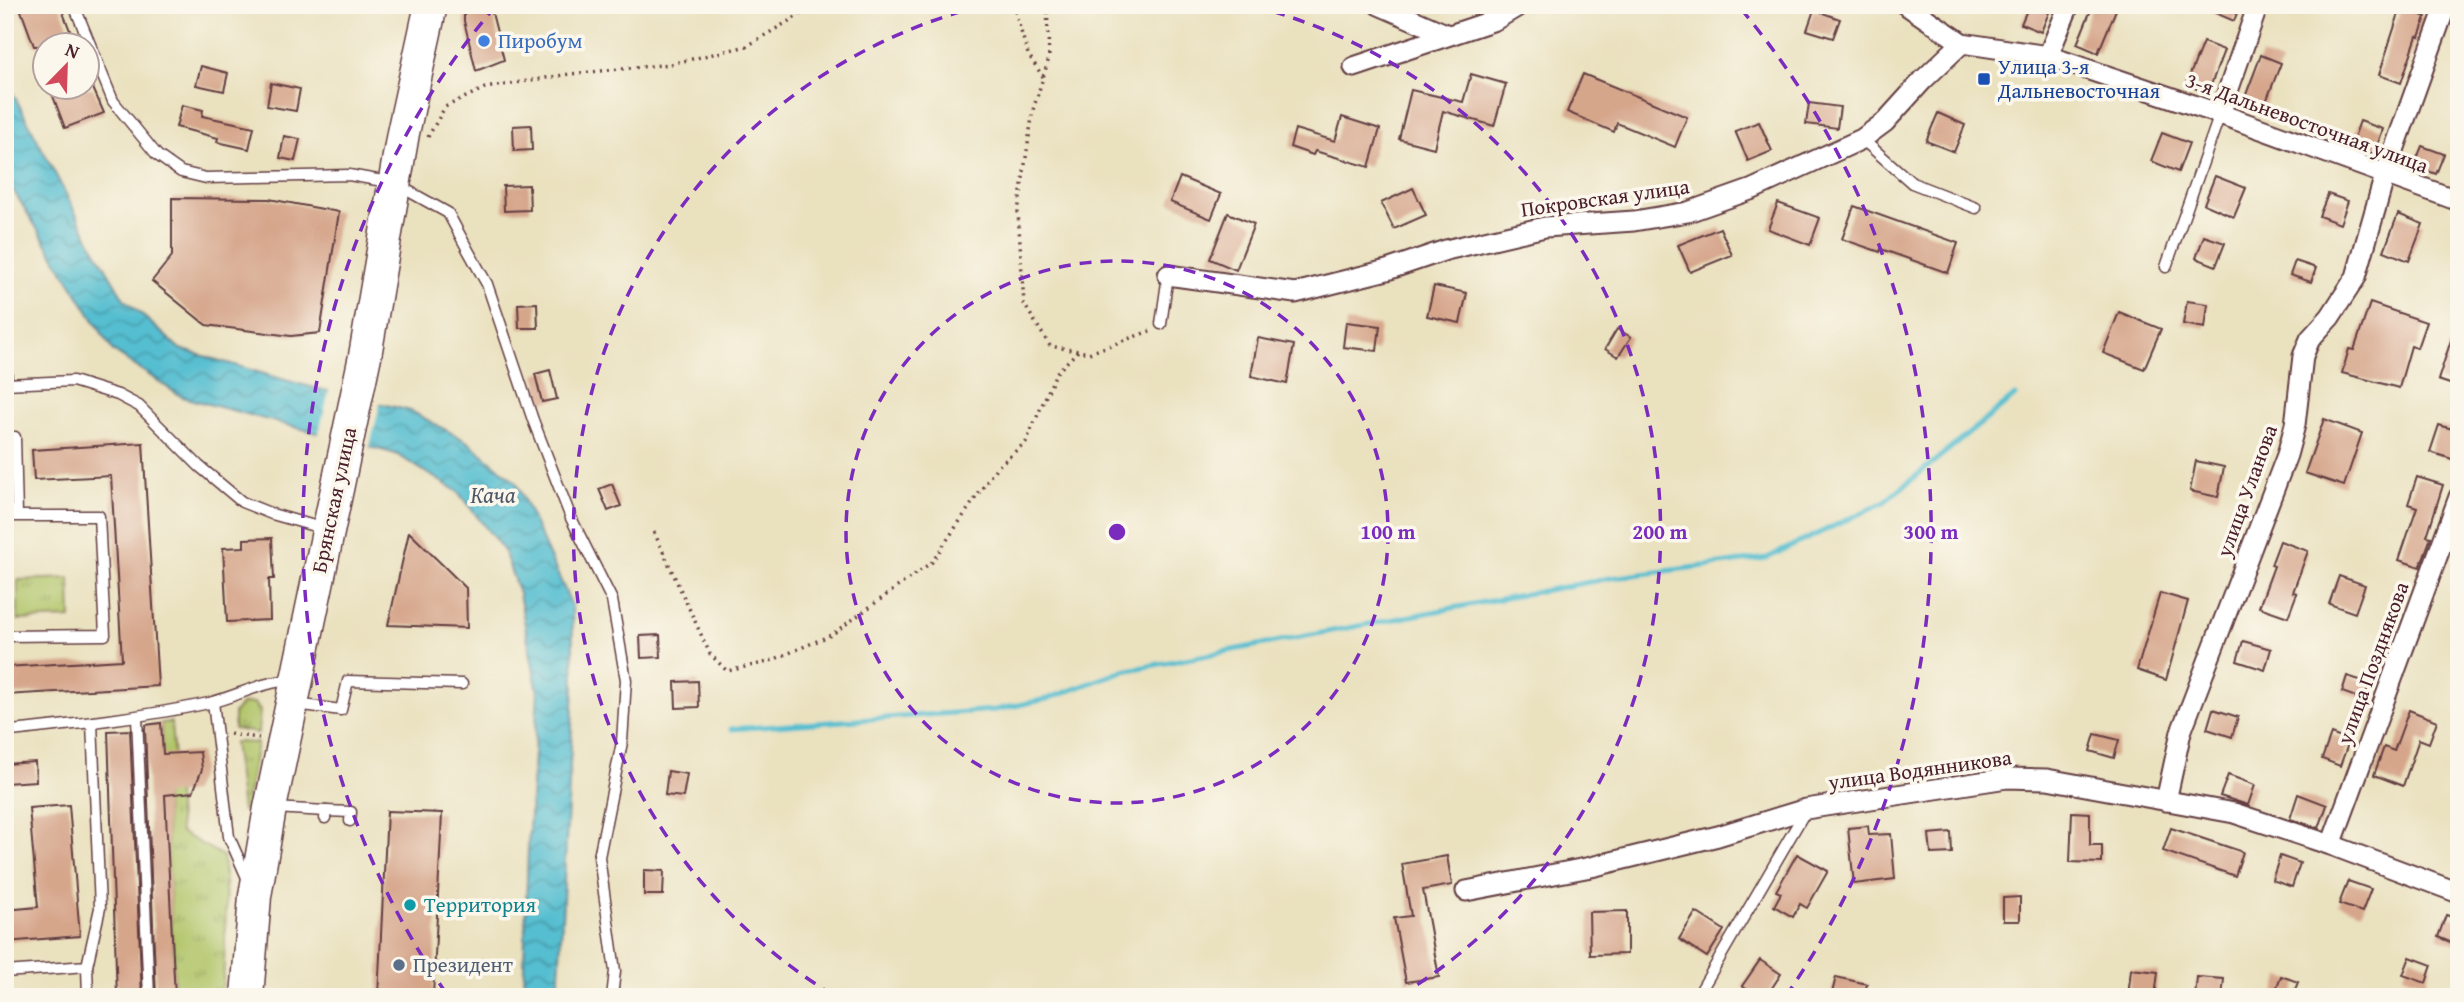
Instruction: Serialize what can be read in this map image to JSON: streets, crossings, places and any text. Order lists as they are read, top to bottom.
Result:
{
  "streets": {
    "highway": ["Брянская улица"],
    "street": [
      "3-я Дальневосточная улица",
      "Покровская улица",
      "улица Уланова",
      "улица Позднякова",
      "улица Водянникова"
    ]
  },
  "crossings": [
    ["3-я Дальневосточная улица", "Покровская улица"],
    ["3-я Дальневосточная улица", "улица Уланова"],
    ["улица Уланова", "улица Водянникова"],
    ["улица Позднякова", "улица Водянникова"]
  ],
  "water": ["Кача"],
  "places": {
    "other": ["Пиробум", "Территория", "Президент"],
    "transit": ["Улица 3-я Дальневосточная"]
  },
  "north": "top right",
  "rings": ["100 m", "200 m", "300 m"]
}
